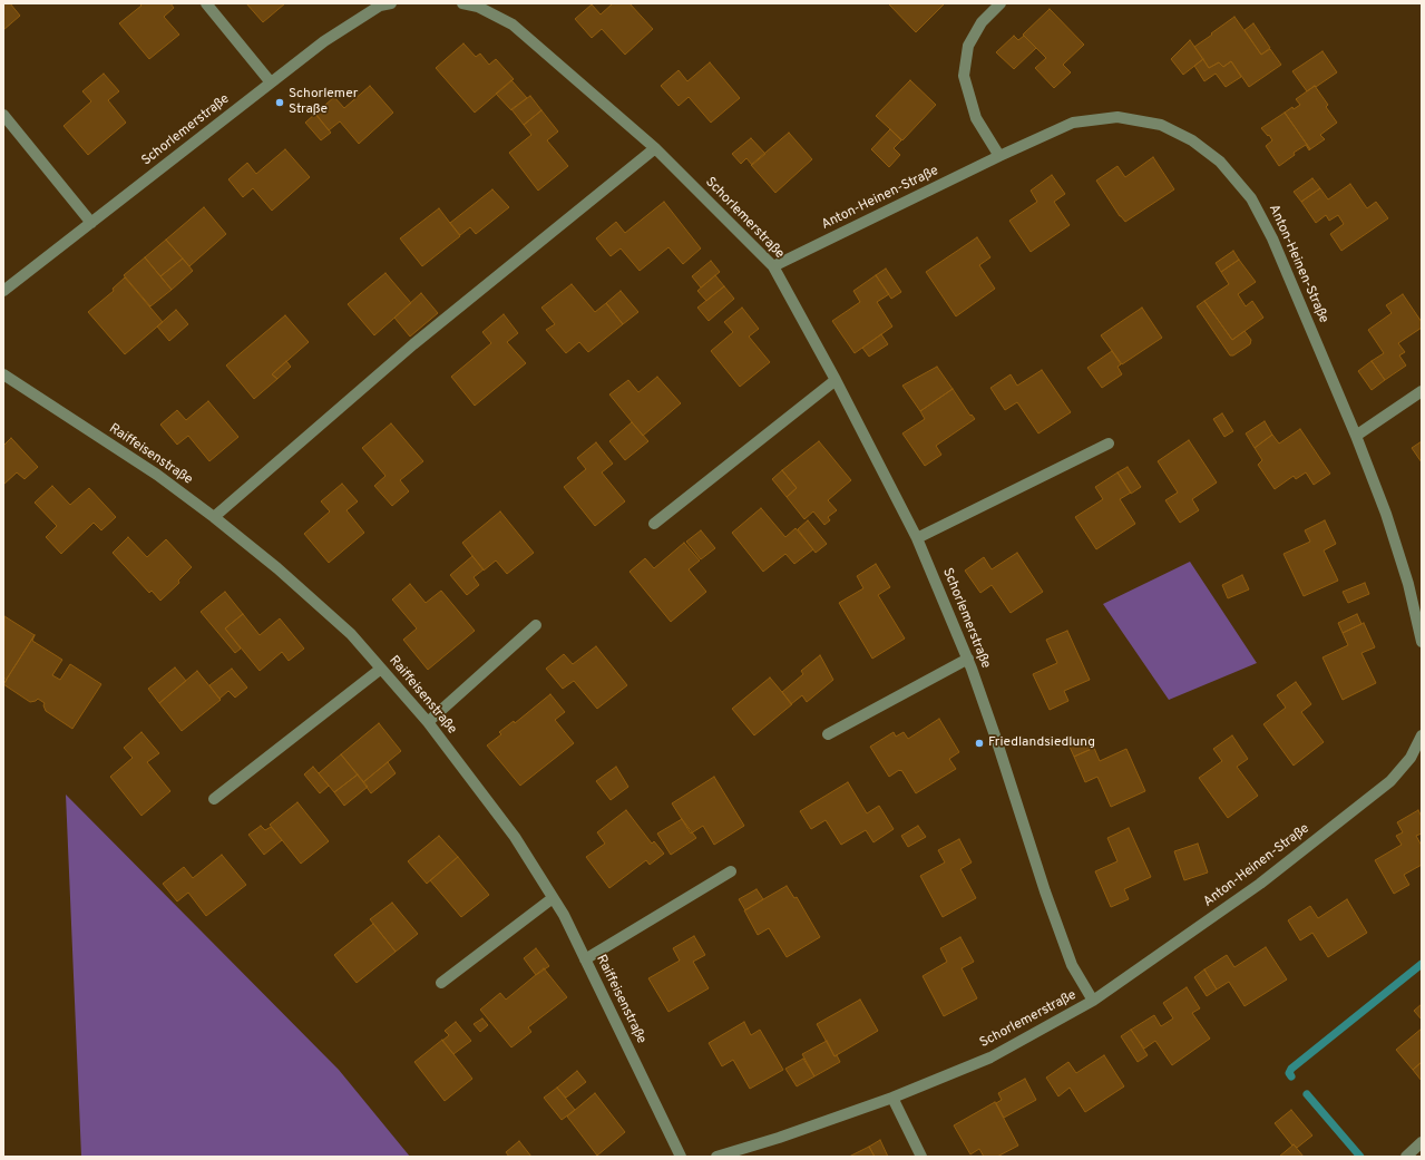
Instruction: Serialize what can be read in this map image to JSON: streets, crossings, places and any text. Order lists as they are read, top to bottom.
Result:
{
  "streets": {
    "street": ["Schorlemerstraße", "Anton-Heinen-Straße", "Raiffeisenstraße"]
  },
  "crossings": [
    ["Schorlemerstraße", "Anton-Heinen-Straße"]
  ],
  "places": ["Schorlemer Straße", "Friedlandsiedlung"]
}
